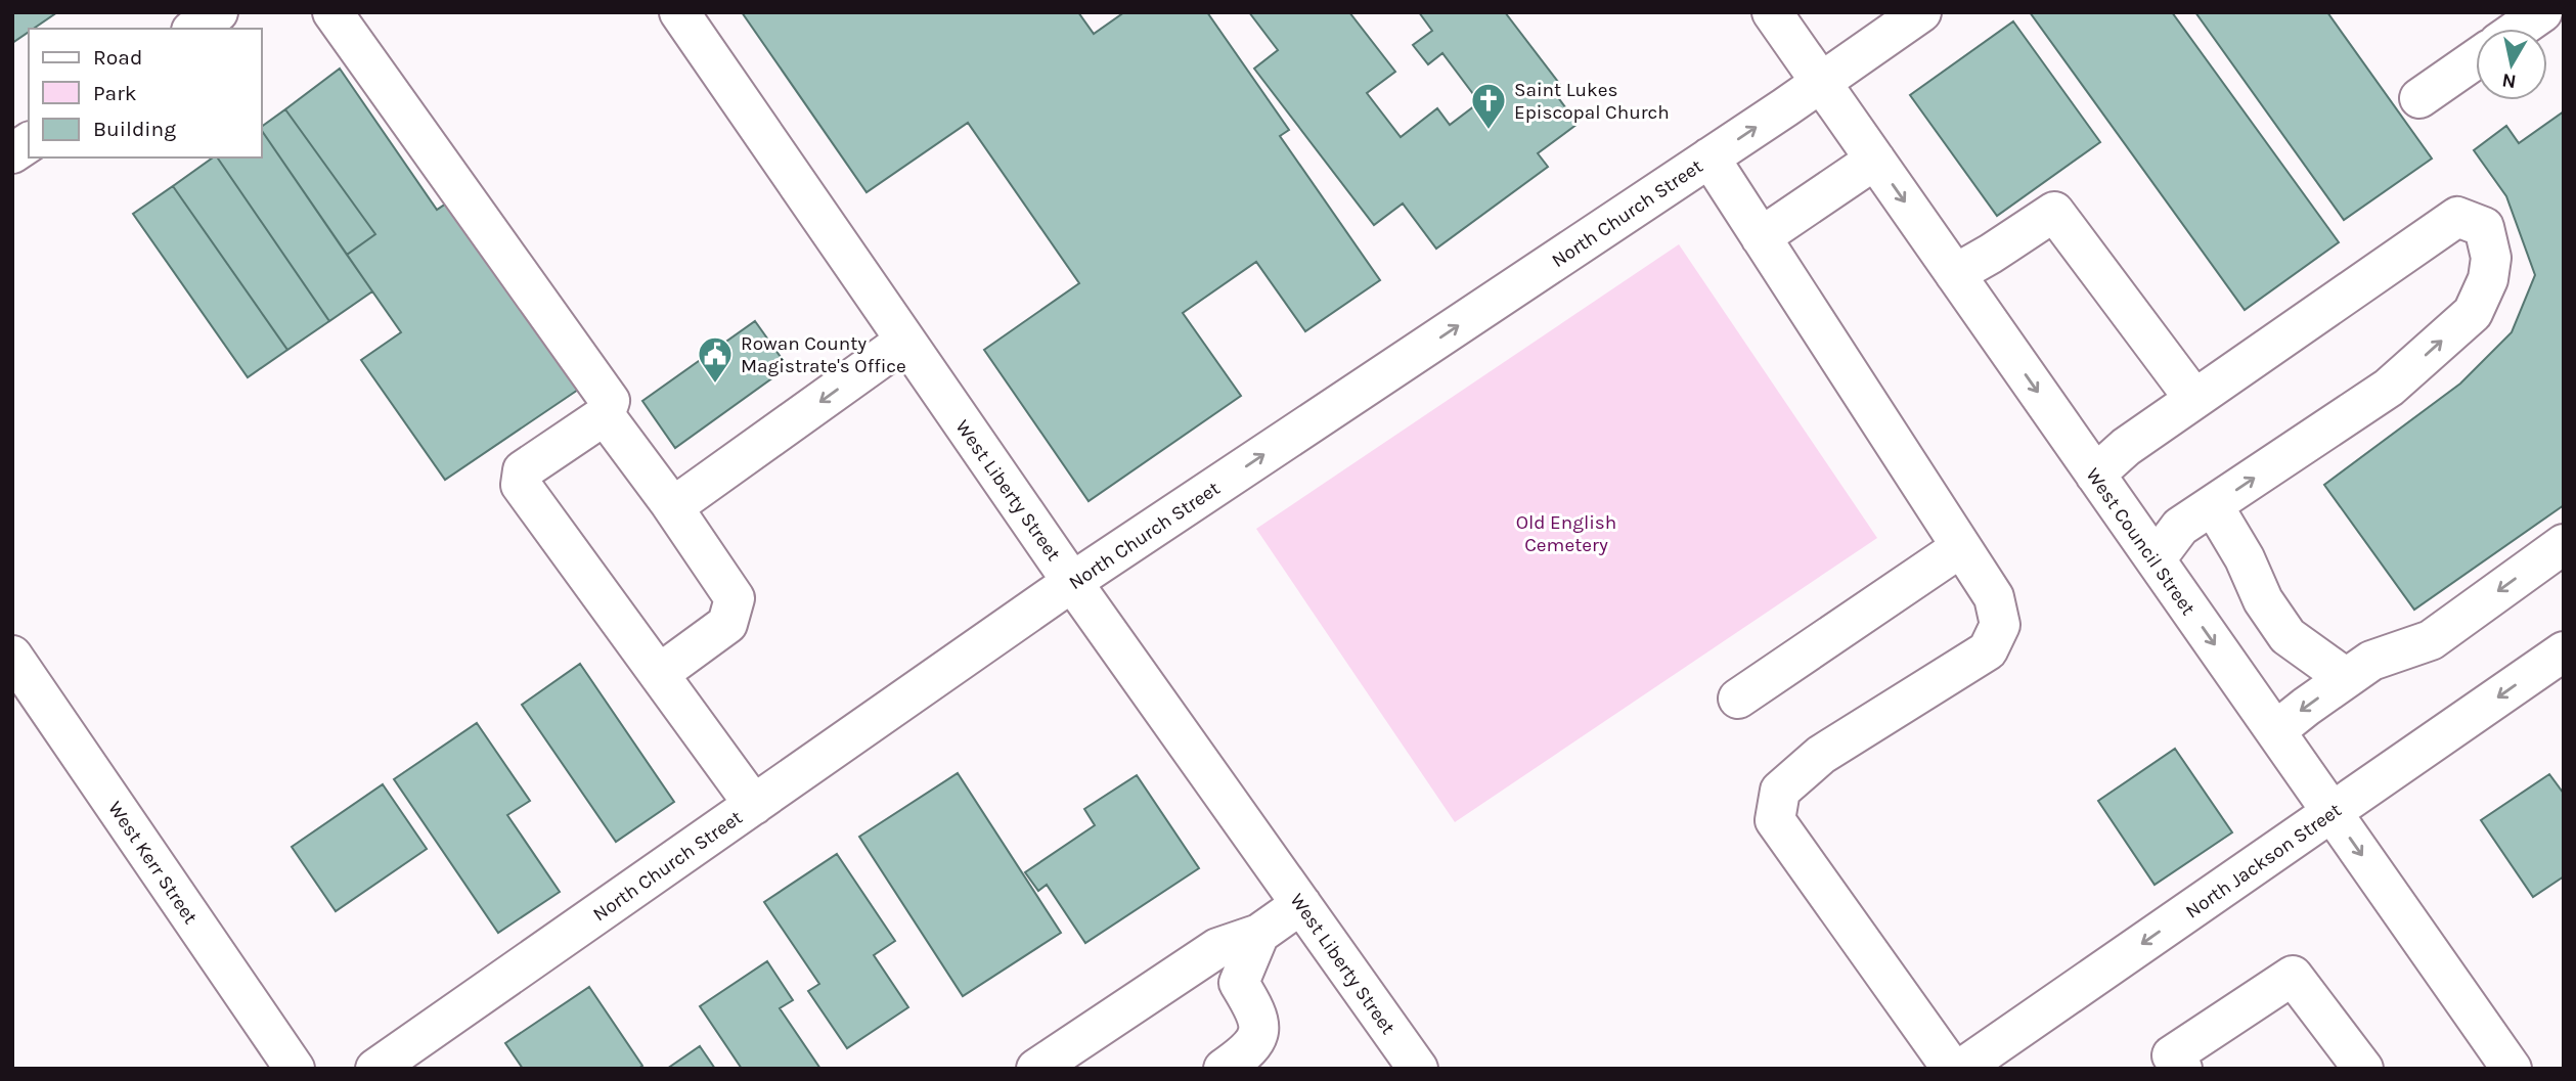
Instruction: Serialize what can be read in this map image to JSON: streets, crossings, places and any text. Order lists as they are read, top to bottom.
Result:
{
  "streets": {
    "street": [
      "North Church Street",
      "West Liberty Street",
      "West Council Street",
      "North Jackson Street",
      "West Kerr Street"
    ]
  },
  "crossings": [
    ["North Church Street", "West Liberty Street"],
    ["North Church Street", "West Council Street"],
    ["West Council Street", "North Jackson Street"]
  ],
  "one_way": ["North Church Street"],
  "parks": ["Old English Cemetery"],
  "places": {
    "church": ["Saint Lukes Episcopal Church"],
    "public building": ["Rowan County Magistrate's Office"]
  },
  "legend": ["Road", "Park", "Building"],
  "north": "bottom"
}
